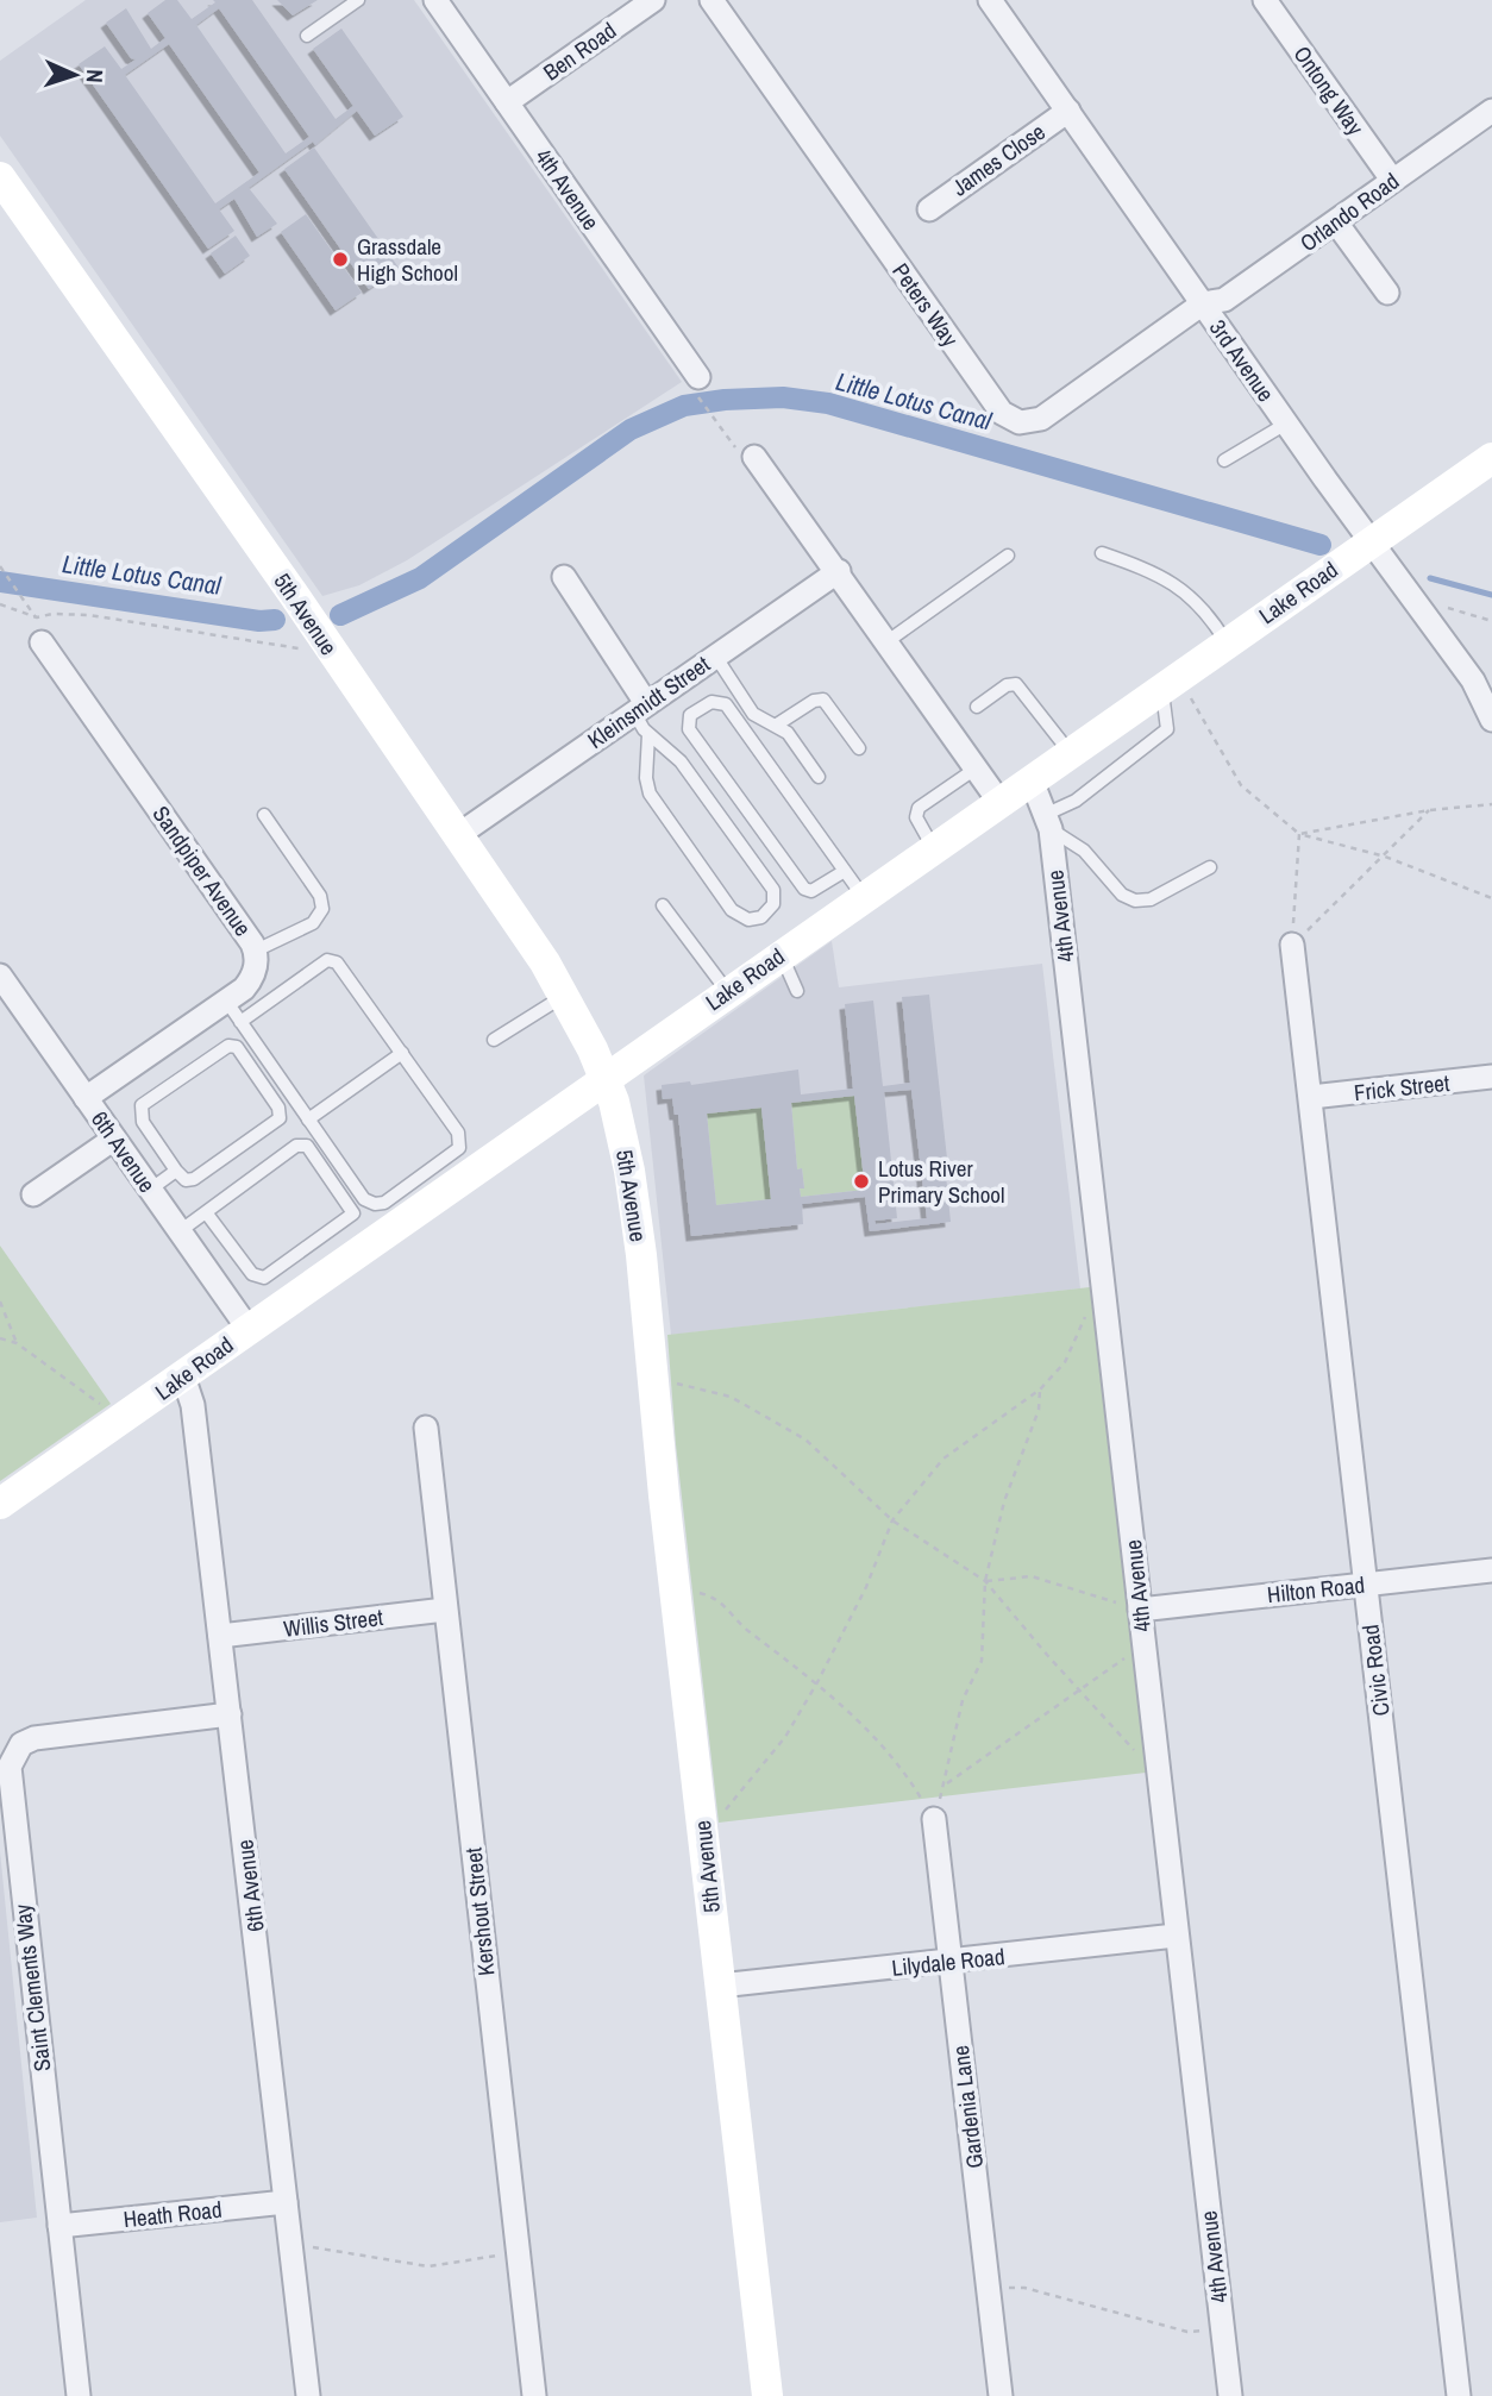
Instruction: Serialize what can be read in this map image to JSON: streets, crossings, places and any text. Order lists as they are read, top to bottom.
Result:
{
  "streets": {
    "main road": ["Lake Road", "5th Avenue"],
    "street": [
      "Ben Road",
      "Ontong Way",
      "James Close",
      "4th Avenue",
      "Orlando Road",
      "Peters Way",
      "3rd Avenue",
      "Kleinsmidt Street",
      "Sandpiper Avenue",
      "Frick Street",
      "6th Avenue",
      "Hilton Road",
      "Willis Street",
      "Civic Road",
      "Kershout Street",
      "Lilydale Road",
      "Saint Clements Way",
      "Gardenia Lane",
      "Heath Road"
    ]
  },
  "crossings": [
    ["Ben Road", "4th Avenue"],
    ["Ontong Way", "Orlando Road"],
    ["James Close", "3rd Avenue"],
    ["4th Avenue", "Lake Road"],
    ["4th Avenue", "Hilton Road"],
    ["4th Avenue", "Lilydale Road"],
    ["Orlando Road", "Peters Way"],
    ["Orlando Road", "3rd Avenue"],
    ["Peters Way", "3rd Avenue"],
    ["3rd Avenue", "Lake Road"],
    ["Lake Road", "5th Avenue"],
    ["Lake Road", "6th Avenue"],
    ["5th Avenue", "Kleinsmidt Street"],
    ["5th Avenue", "Lilydale Road"],
    ["Sandpiper Avenue", "6th Avenue"],
    ["Frick Street", "Civic Road"],
    ["6th Avenue", "Willis Street"],
    ["6th Avenue", "Saint Clements Way"],
    ["6th Avenue", "Heath Road"],
    ["Hilton Road", "Civic Road"],
    ["Willis Street", "Kershout Street"],
    ["Lilydale Road", "Gardenia Lane"],
    ["Saint Clements Way", "Heath Road"]
  ],
  "water": ["Little Lotus Canal"],
  "places": ["Grassdale High School", "Lotus River Primary School"],
  "north": "right"
}
